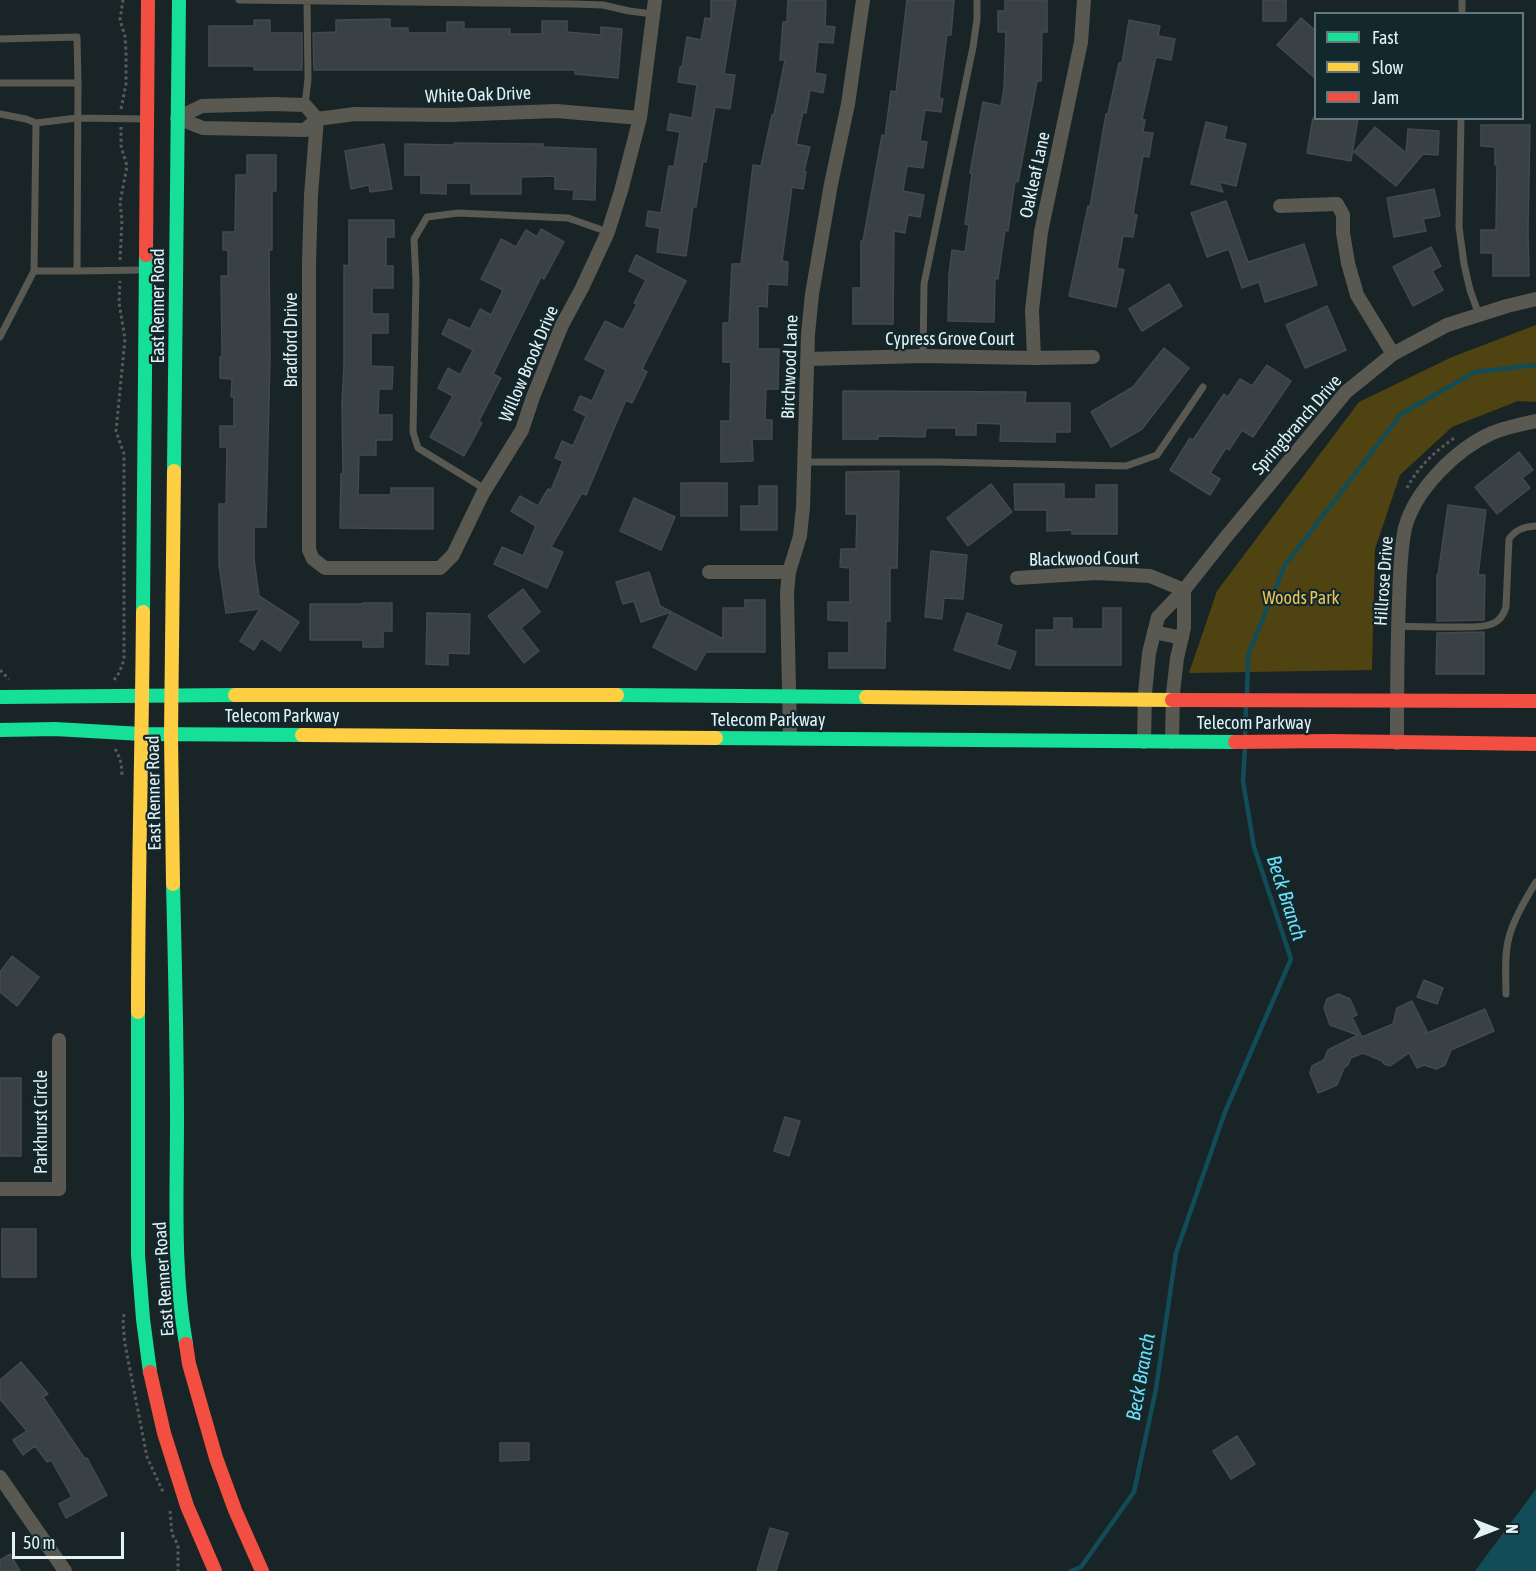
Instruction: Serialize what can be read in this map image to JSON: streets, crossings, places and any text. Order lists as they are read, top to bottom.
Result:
{
  "streets": {
    "main road": ["East Renner Road", "Telecom Parkway"],
    "street": [
      "White Oak Drive",
      "Oakleaf Lane",
      "Cypress Grove Court",
      "Bradford Drive",
      "Willow Brook Drive",
      "Birchwood Lane",
      "Springbranch Drive",
      "Blackwood Court",
      "Hillrose Drive",
      "Parkhurst Circle"
    ]
  },
  "crossings": [
    ["White Oak Drive", "East Renner Road"],
    ["White Oak Drive", "Bradford Drive"],
    ["White Oak Drive", "Willow Brook Drive"],
    ["Oakleaf Lane", "Cypress Grove Court"],
    ["East Renner Road", "Telecom Parkway"],
    ["Cypress Grove Court", "Birchwood Lane"],
    ["Bradford Drive", "Willow Brook Drive"],
    ["Birchwood Lane", "Telecom Parkway"],
    ["Springbranch Drive", "Blackwood Court"],
    ["Springbranch Drive", "Telecom Parkway"],
    ["Hillrose Drive", "Telecom Parkway"]
  ],
  "water": ["Beck Branch"],
  "parks": ["Woods Park"],
  "legend": ["Fast", "Slow", "Jam"],
  "scale_bar": "50 m",
  "north": "right"
}
